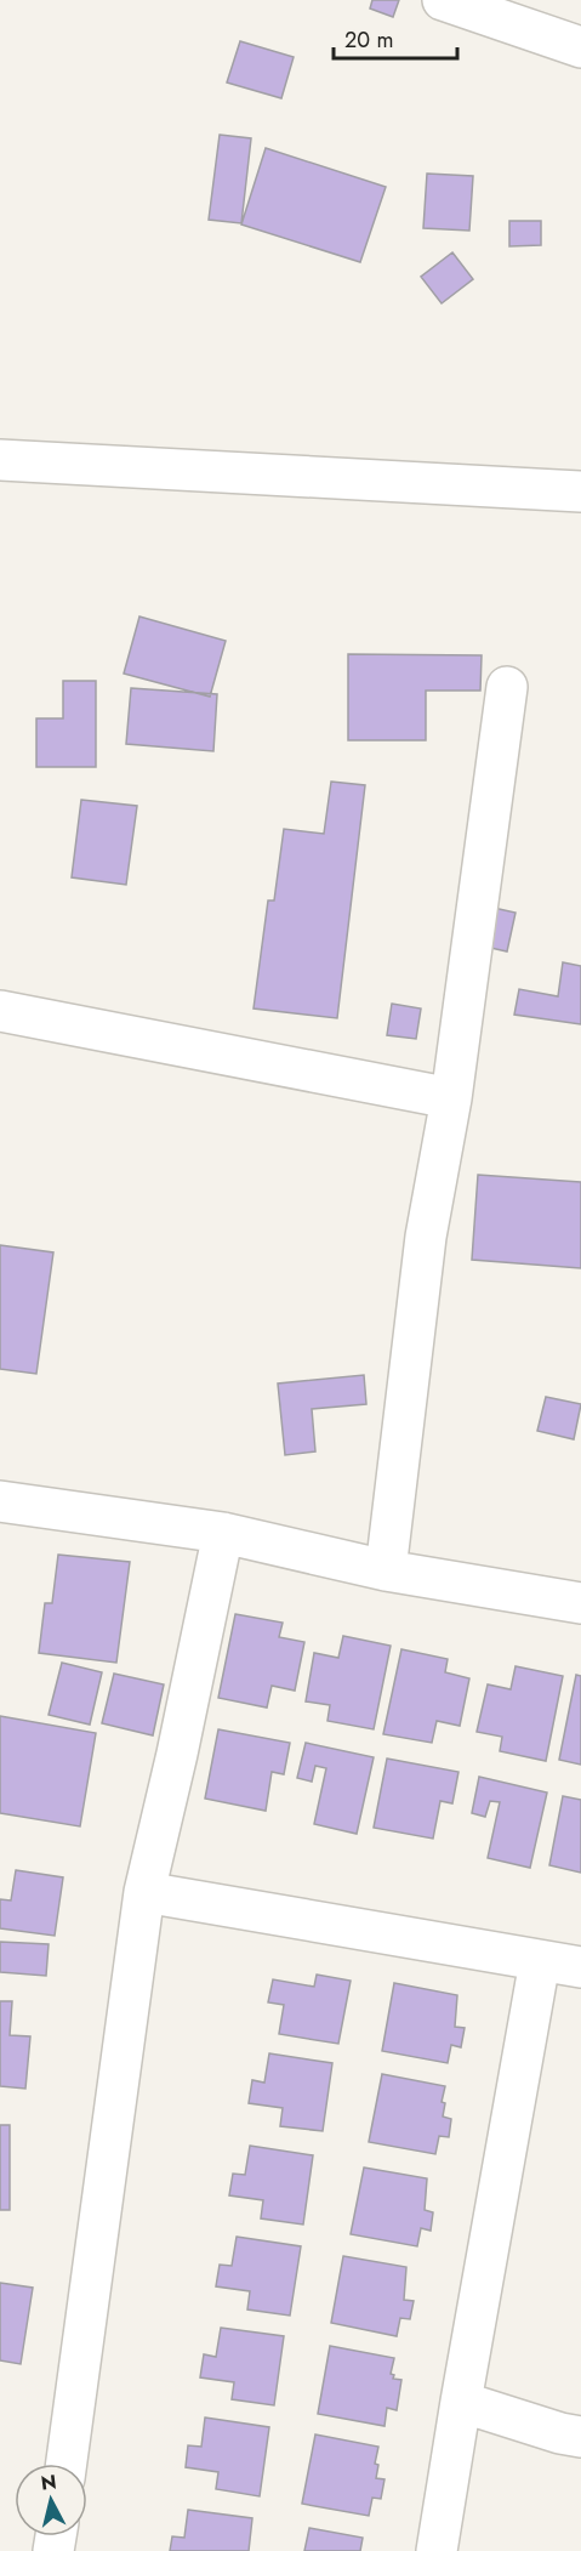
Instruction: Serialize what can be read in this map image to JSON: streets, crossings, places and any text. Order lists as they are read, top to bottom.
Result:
{
  "scale_bar": "20 m",
  "north": "top"
}
